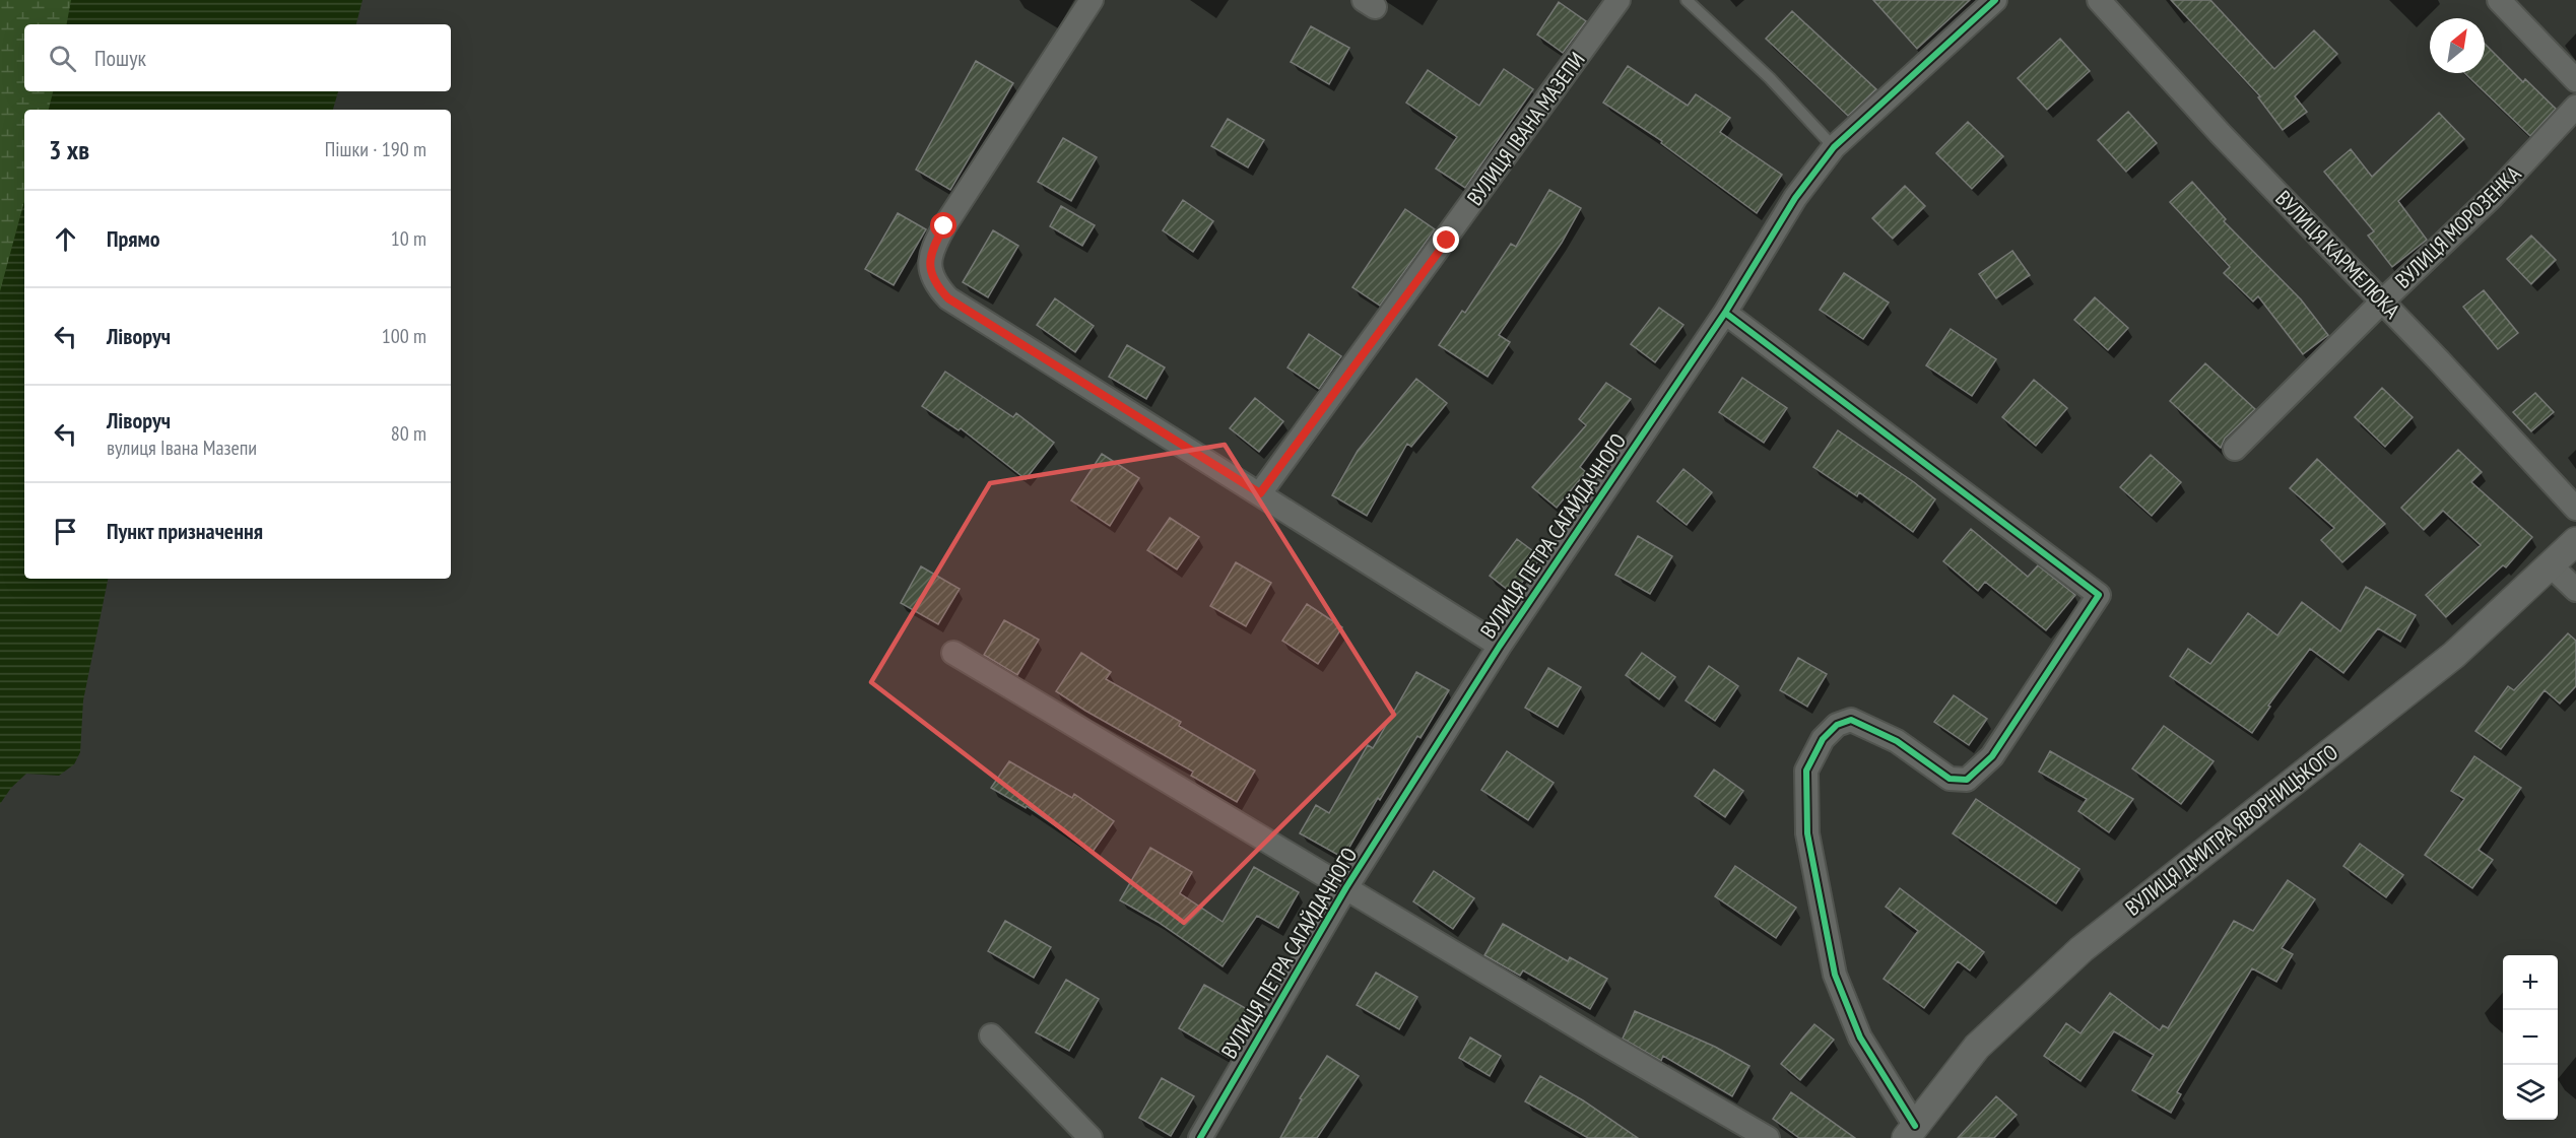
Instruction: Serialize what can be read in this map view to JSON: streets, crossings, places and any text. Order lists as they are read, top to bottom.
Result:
{
  "streets": {
    "street": [
      "ВУЛИЦЯ ІВАНА МАЗЕПИ",
      "ВУЛИЦЯ МОРОЗЕНКА",
      "ВУЛИЦЯ КАРМЕЛЮКА",
      "ВУЛИЦЯ ПЕТРА САГАЙДАЧНОГО",
      "ВУЛИЦЯ ДМИТРА ЯВОРНИЦЬКОГО"
    ]
  },
  "crossings": [
    ["ВУЛИЦЯ МОРОЗЕНКА", "ВУЛИЦЯ КАРМЕЛЮКА"]
  ],
  "north": "top right",
  "page": {
    "search": "Пошук",
    "heading": ["3 хв", "Пішки · 190 m"],
    "list": [
      ["Прямо", "10 m"],
      ["Ліворуч", "100 m"],
      ["Ліворуч", "вулиця Івана Мазепи", "80 m"],
      "Пункт призначення"
    ],
    "map_buttons": ["+", "−"]
  }
}
